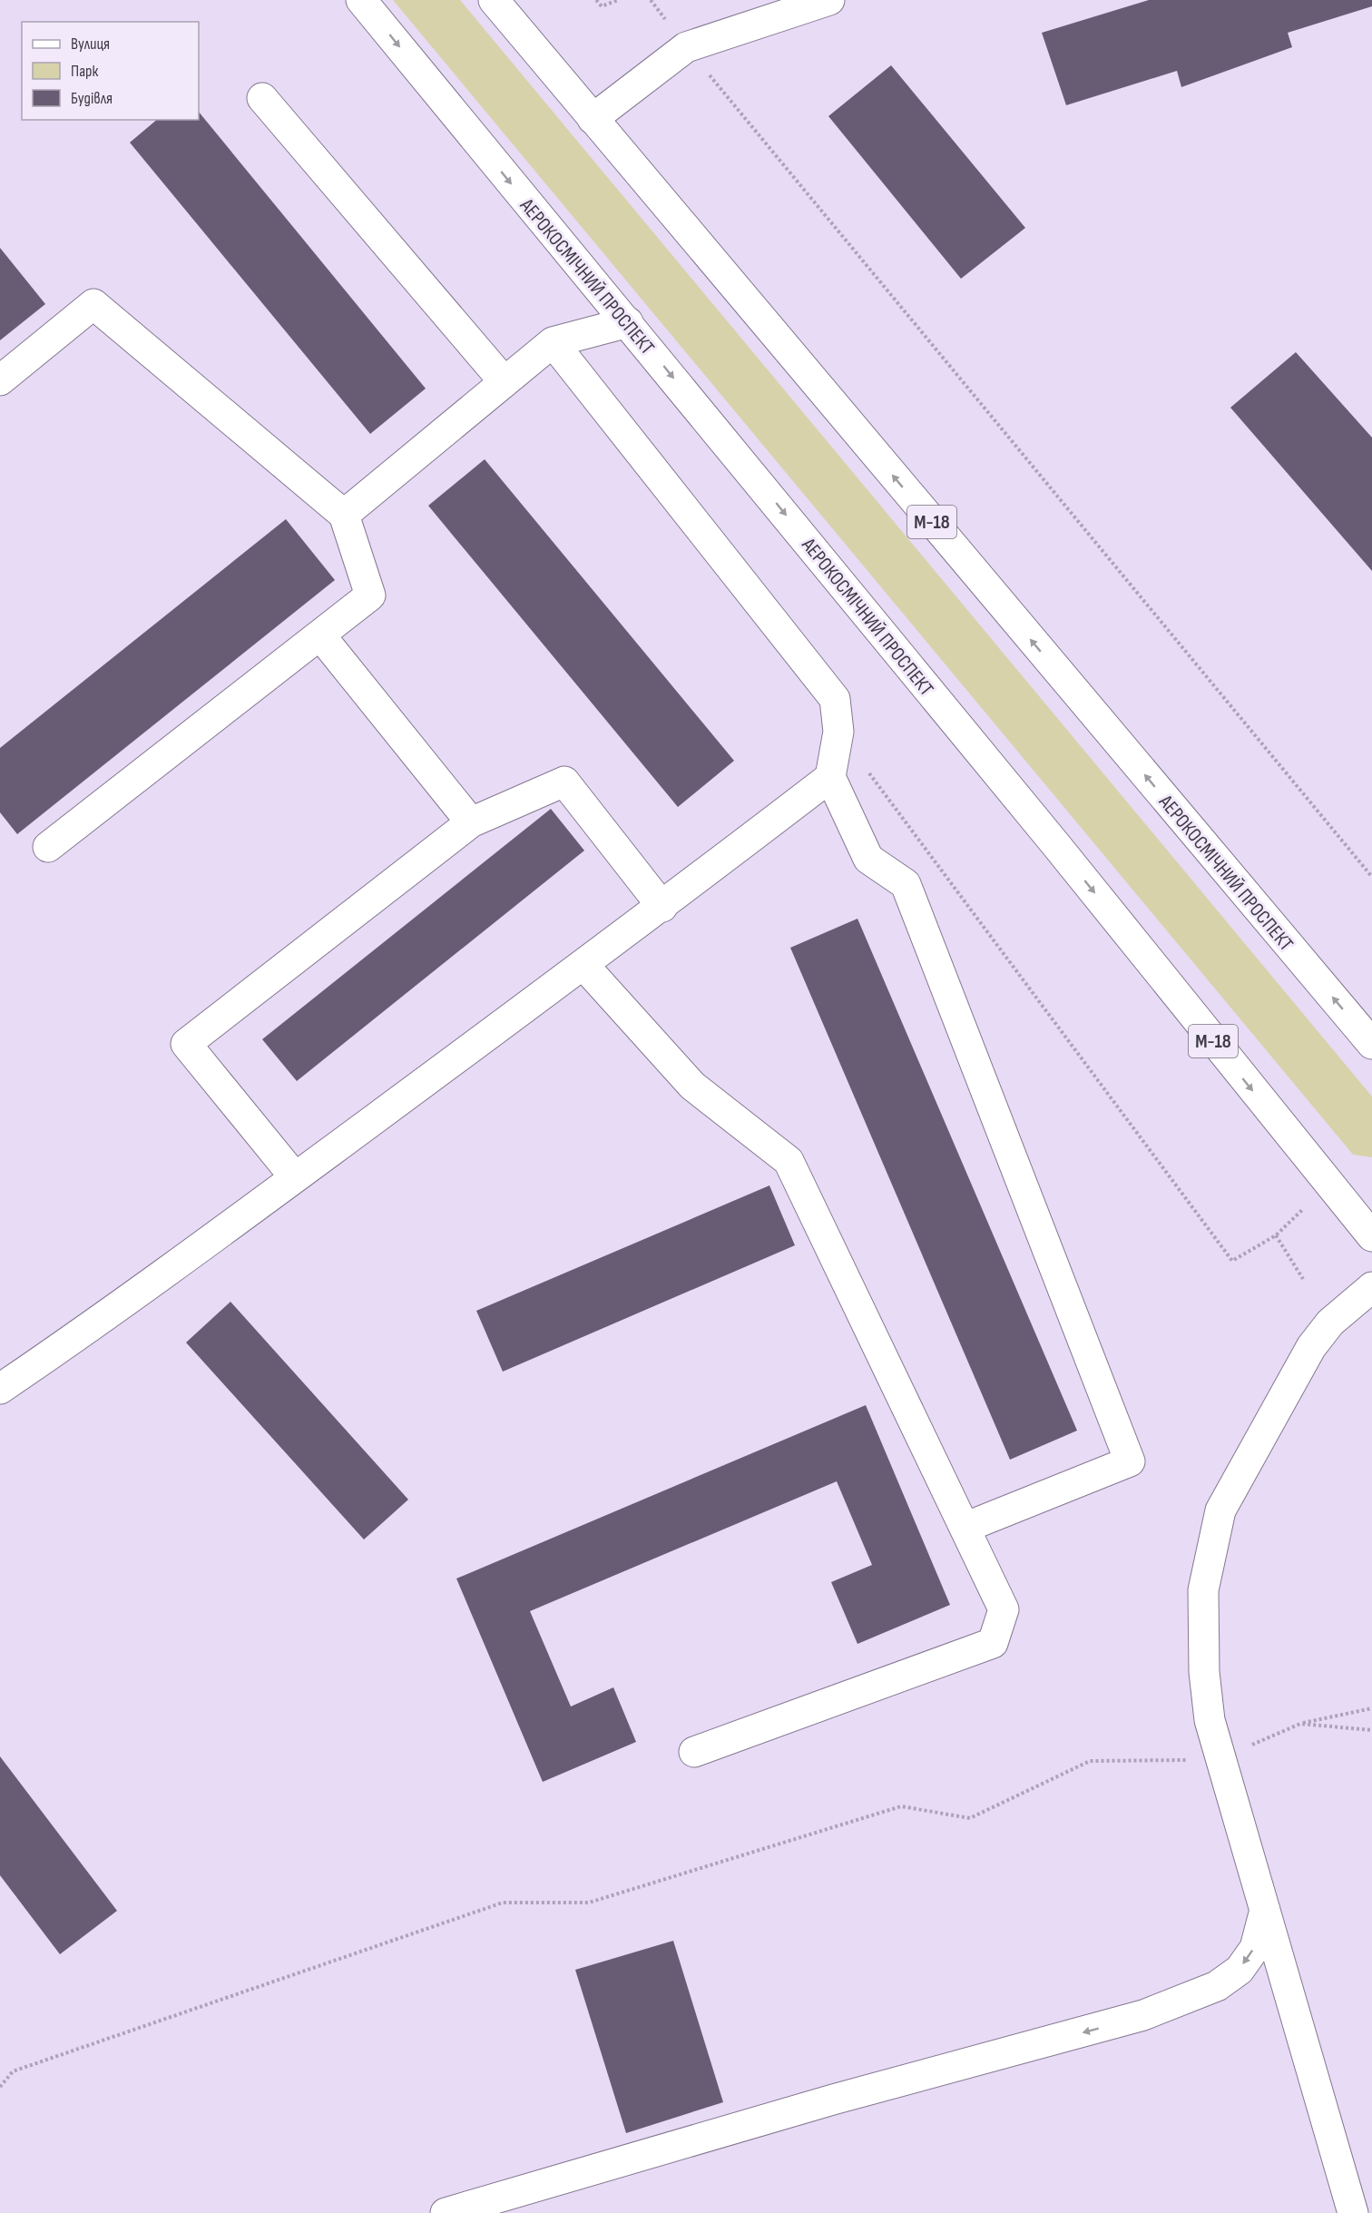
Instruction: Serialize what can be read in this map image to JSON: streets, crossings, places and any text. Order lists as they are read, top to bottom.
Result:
{
  "streets": {
    "main road": ["АЕРОКОСМІЧНИЙ ПРОСПЕКТ", "М-18"]
  },
  "legend": ["Вулиця", "Парк", "Будівля"]
}
